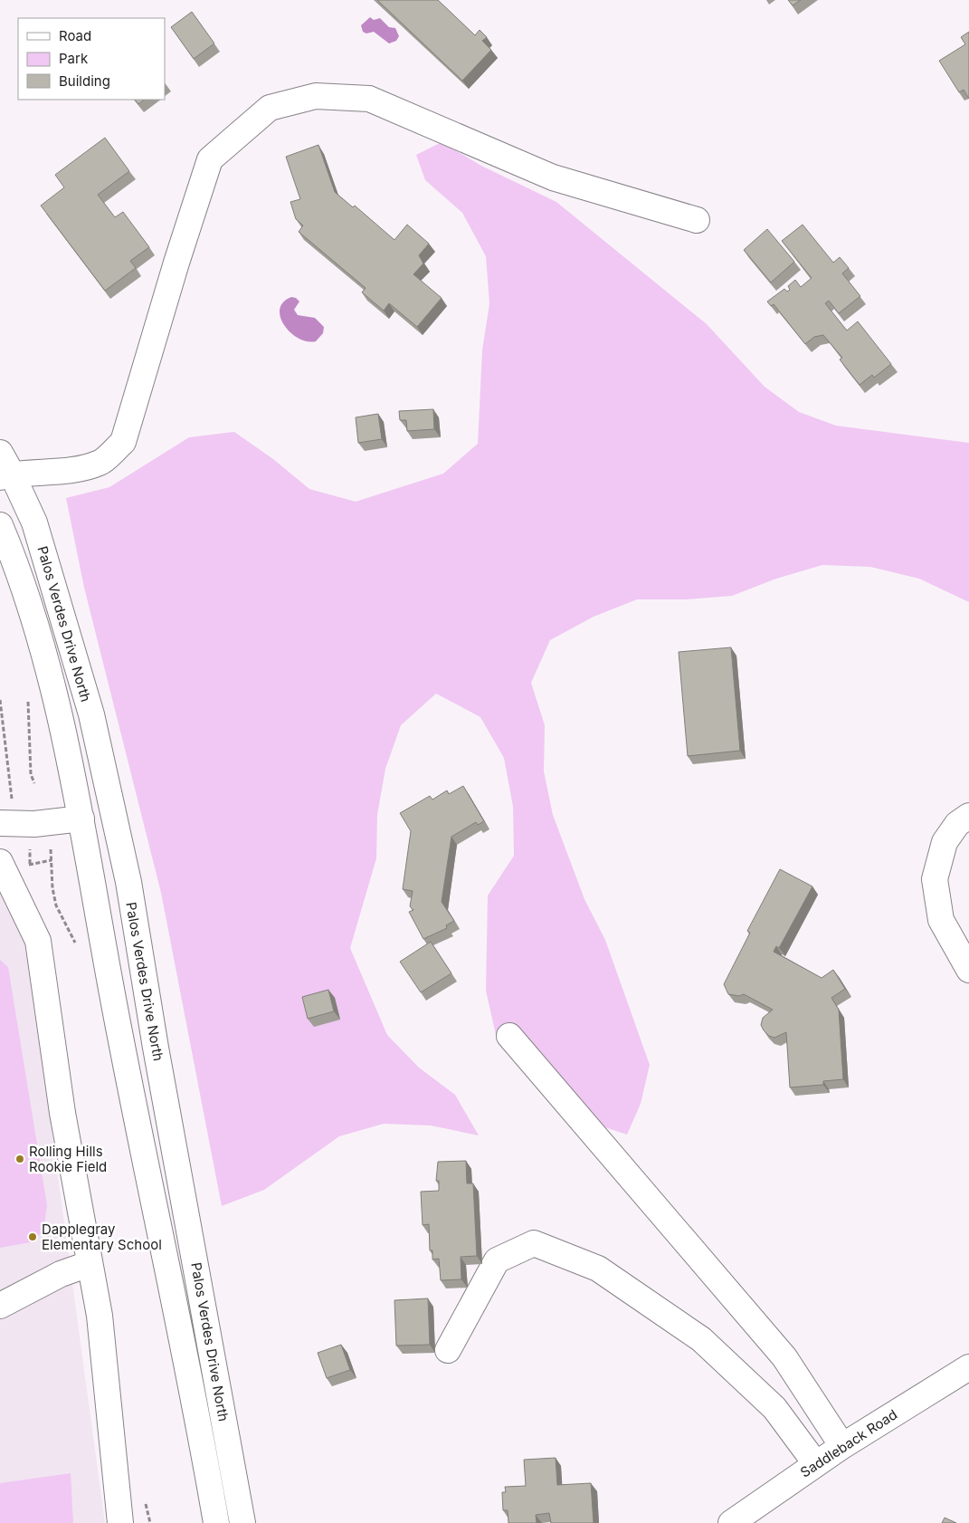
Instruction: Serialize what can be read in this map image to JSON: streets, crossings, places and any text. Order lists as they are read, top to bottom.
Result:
{
  "streets": {
    "main road": ["Palos Verdes Drive North", "Saddleback Road"]
  },
  "places": ["Rolling Hills Rookie Field", "Dapplegray Elementary School"],
  "legend": ["Road", "Park", "Building"]
}
